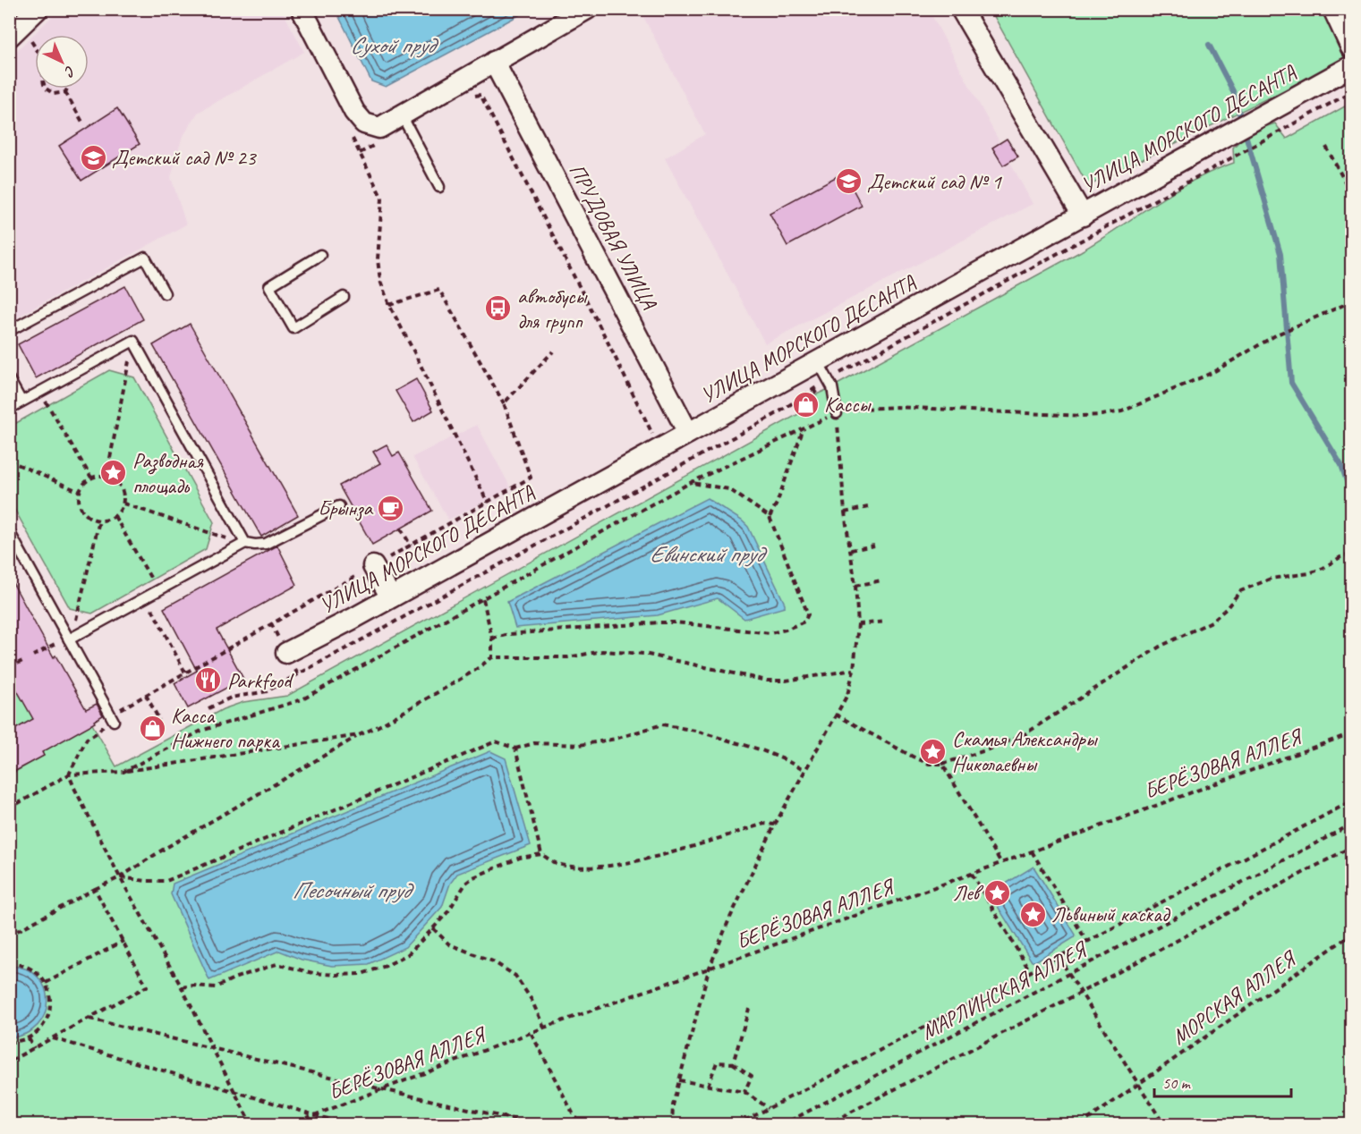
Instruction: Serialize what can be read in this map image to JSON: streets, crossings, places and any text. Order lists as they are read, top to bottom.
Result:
{
  "streets": {
    "street": ["УЛИЦА МОРСКОГО ДЕСАНТА", "ПРУДОВАЯ УЛИЦА"],
    "path": ["БЕРЁЗОВАЯ АЛЛЕЯ", "МАРЛИНСКАЯ АЛЛЕЯ", "МОРСКАЯ АЛЛЕЯ"]
  },
  "crossings": [
    ["УЛИЦА МОРСКОГО ДЕСАНТА", "ПРУДОВАЯ УЛИЦА"]
  ],
  "water": ["Сухой пруд", "Евинский пруд", "Песочный пруд"],
  "places": {
    "school or university": ["Детский сад № 23", "Детский сад № 1"],
    "bus stop": ["автобусы для групп"],
    "shop": ["Кассы", "Касса Нижнего парка"],
    "place": [
      "Разводная площадь",
      "Скамья Александры Николаевны",
      "Лев",
      "Львиный каскад"
    ],
    "cafe": ["Брынза"],
    "restaurant": ["Parkfood"]
  },
  "scale_bar": "50 m",
  "north": "bottom right"
}
